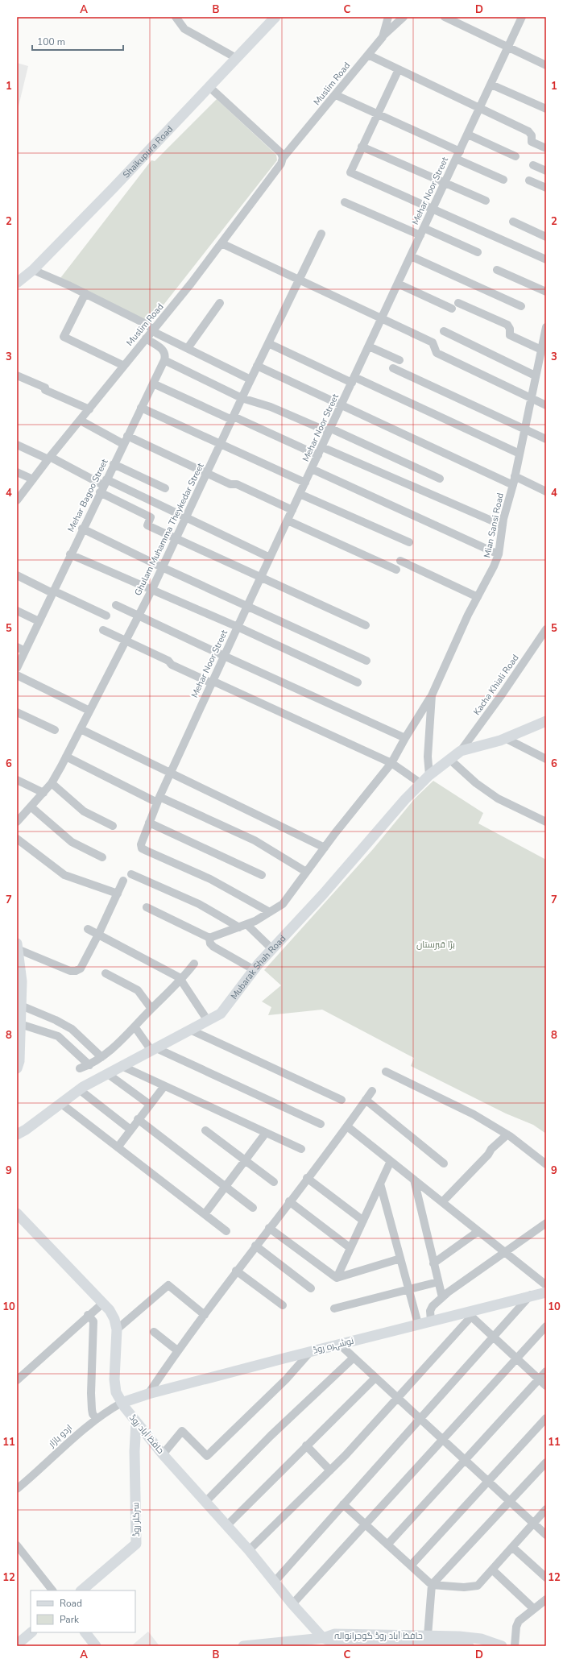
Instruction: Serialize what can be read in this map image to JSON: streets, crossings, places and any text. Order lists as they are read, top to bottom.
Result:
{
  "streets": {
    "main road": [
      "Shaikupura Road",
      "Mubarak Shah Road",
      "نوشہرہ روڈ",
      "حافظ آباد روڈ",
      "سرکلر روڈ",
      "حافظ آباد روڈ گوجرانوالہ"
    ],
    "street": [
      "Muslim Road",
      "Mehar Noor Street",
      "Mehar Bagoo Street",
      "Mian Sansi Road",
      "Ghulam Muhamma Theykedar Street",
      "Kacha Khiali Road",
      "اردو بازار"
    ]
  },
  "crossings": [
    ["Mian Sansi Road", "Mubarak Shah Road"],
    ["Kacha Khiali Road", "Mubarak Shah Road"],
    ["نوشہرہ روڈ", "حافظ آباد روڈ"],
    ["نوشہرہ روڈ", "اردو بازار"],
    ["حافظ آباد روڈ", "اردو بازار"],
    ["حافظ آباد روڈ", "سرکلر روڈ"],
    ["حافظ آباد روڈ", "حافظ آباد روڈ گوجرانوالہ"]
  ],
  "parks": ["بڑا قبرستان"],
  "legend": ["Road", "Park"],
  "scale_bar": "100 m",
  "grid": {
    "columns": [
      "A",
      "B",
      "C",
      "D"
    ],
    "rows": [
      "1",
      "2",
      "3",
      "4",
      "5",
      "6",
      "7",
      "8",
      "9",
      "10",
      "11",
      "12"
    ]
  }
}
